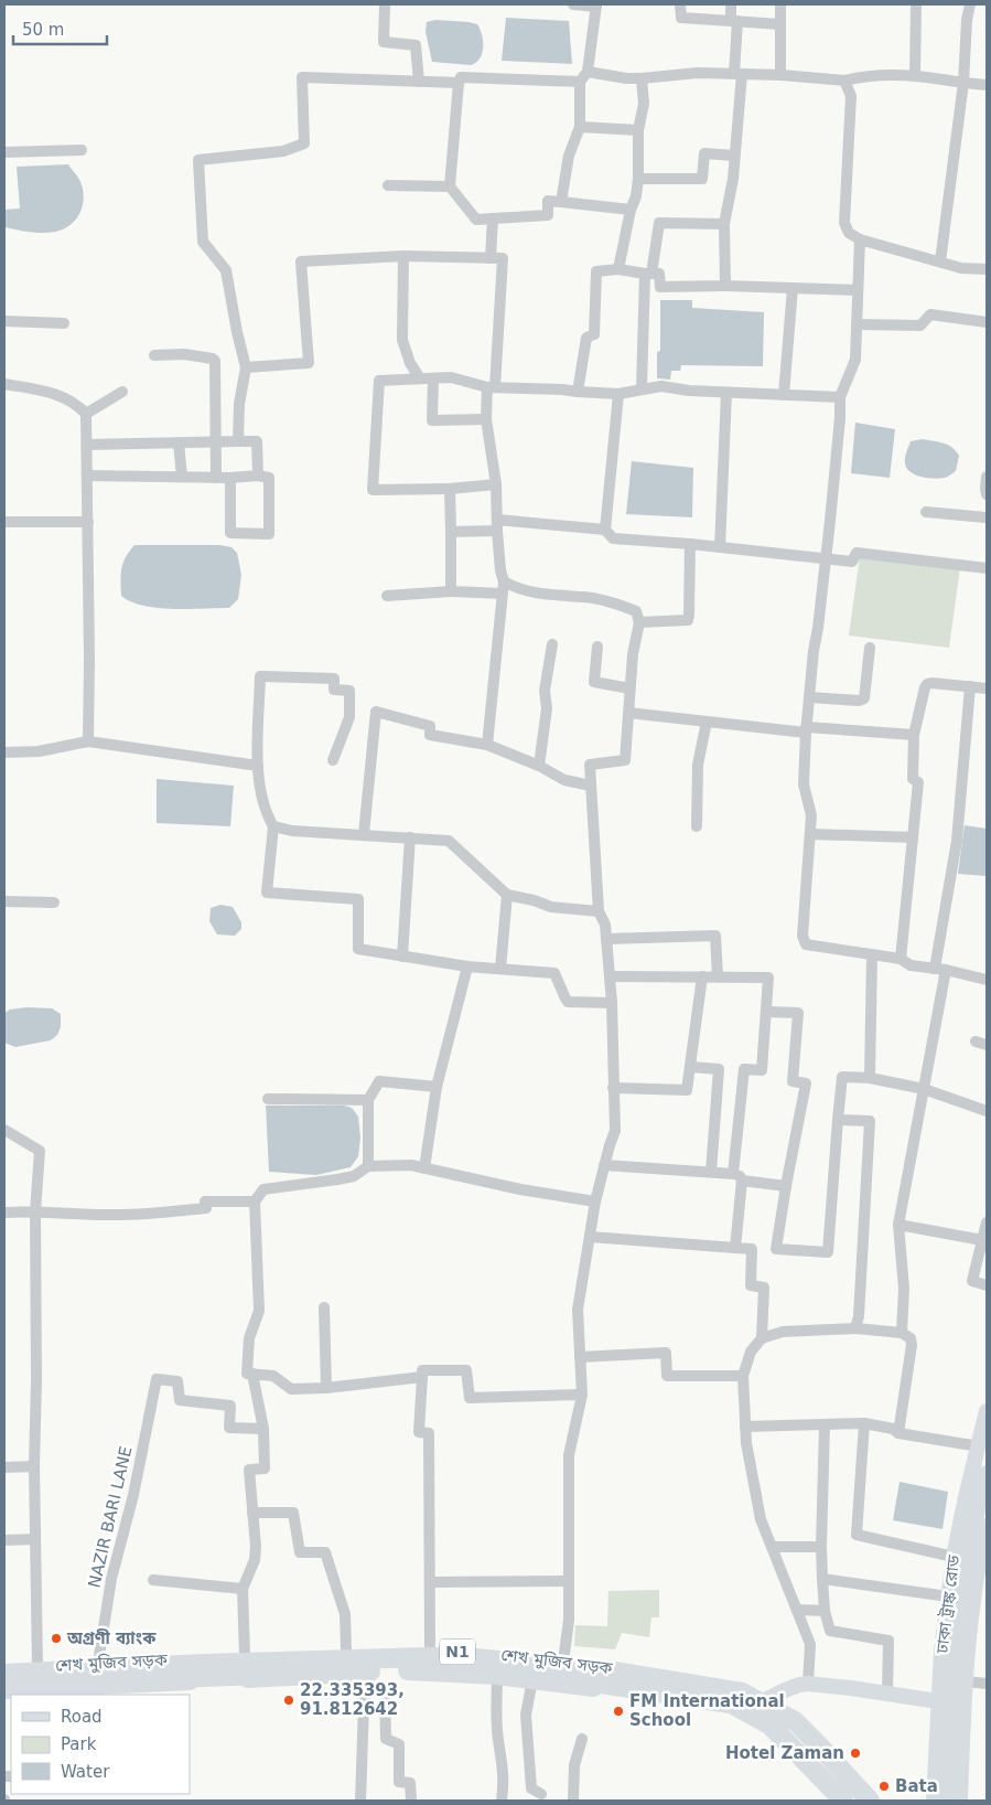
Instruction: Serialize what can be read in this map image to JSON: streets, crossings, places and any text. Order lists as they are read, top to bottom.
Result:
{
  "streets": {
    "highway": ["N1", "শেখ মুজিব সড়ক"],
    "main road": ["ঢাকা ট্রাঙ্ক রোড"],
    "street": ["NAZIR BARI LANE"]
  },
  "crossings": [
    ["NAZIR BARI LANE", "শেখ মুজিব সড়ক"]
  ],
  "places": [
    "অগ্রণী ব্যাংক",
    "22.335393, 91.812642",
    "FM International School",
    "Hotel Zaman",
    "Bata"
  ],
  "legend": ["Road", "Park", "Water"],
  "scale_bar": "50 m"
}
